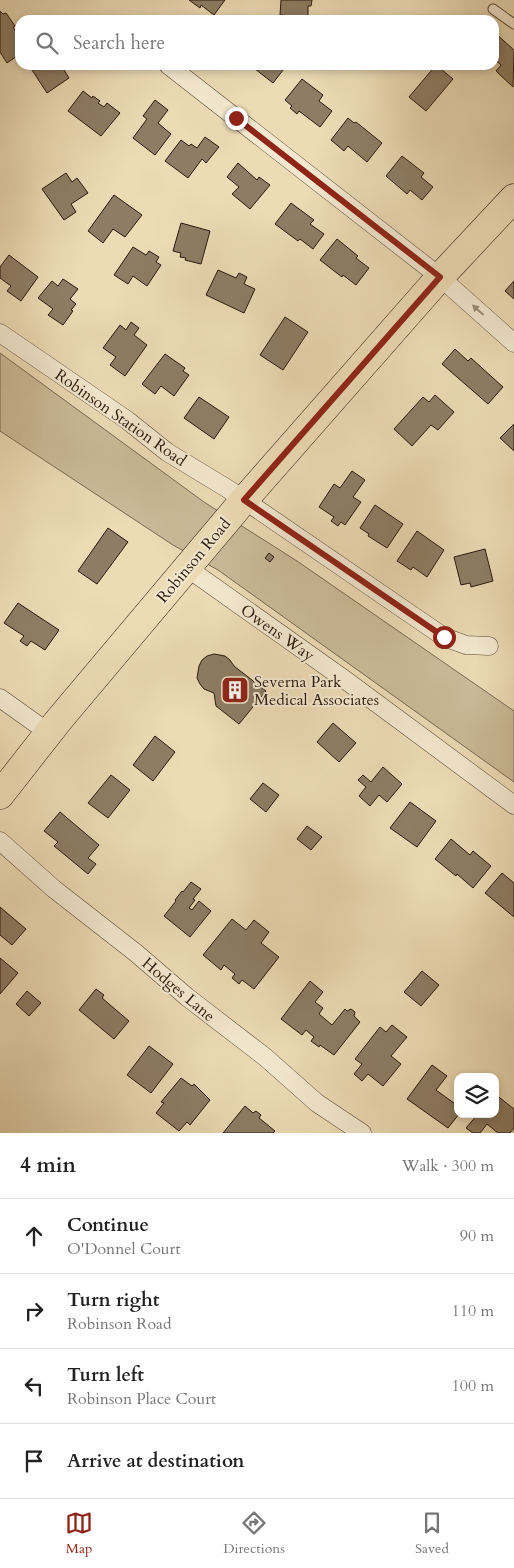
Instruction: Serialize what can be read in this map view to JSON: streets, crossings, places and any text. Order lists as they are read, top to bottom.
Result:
{
  "streets": {
    "main road": ["Robinson Road"],
    "street": ["Robinson Station Road", "Owens Way", "Hodges Lane"]
  },
  "crossings": [
    ["Robinson Station Road", "Robinson Road"],
    ["Robinson Road", "Owens Way"]
  ],
  "places": {
    "building": ["Severna Park Medical Associates"]
  },
  "page": {
    "search": "Search here",
    "heading": ["4 min", "Walk · 300 m"],
    "list": [
      ["Continue", "O'Donnel Court", "90 m"],
      ["Turn right", "Robinson Road", "110 m"],
      ["Turn left", "Robinson Place Court", "100 m"],
      "Arrive at destination"
    ],
    "nav": ["Map", "Directions", "Saved"]
  }
}
